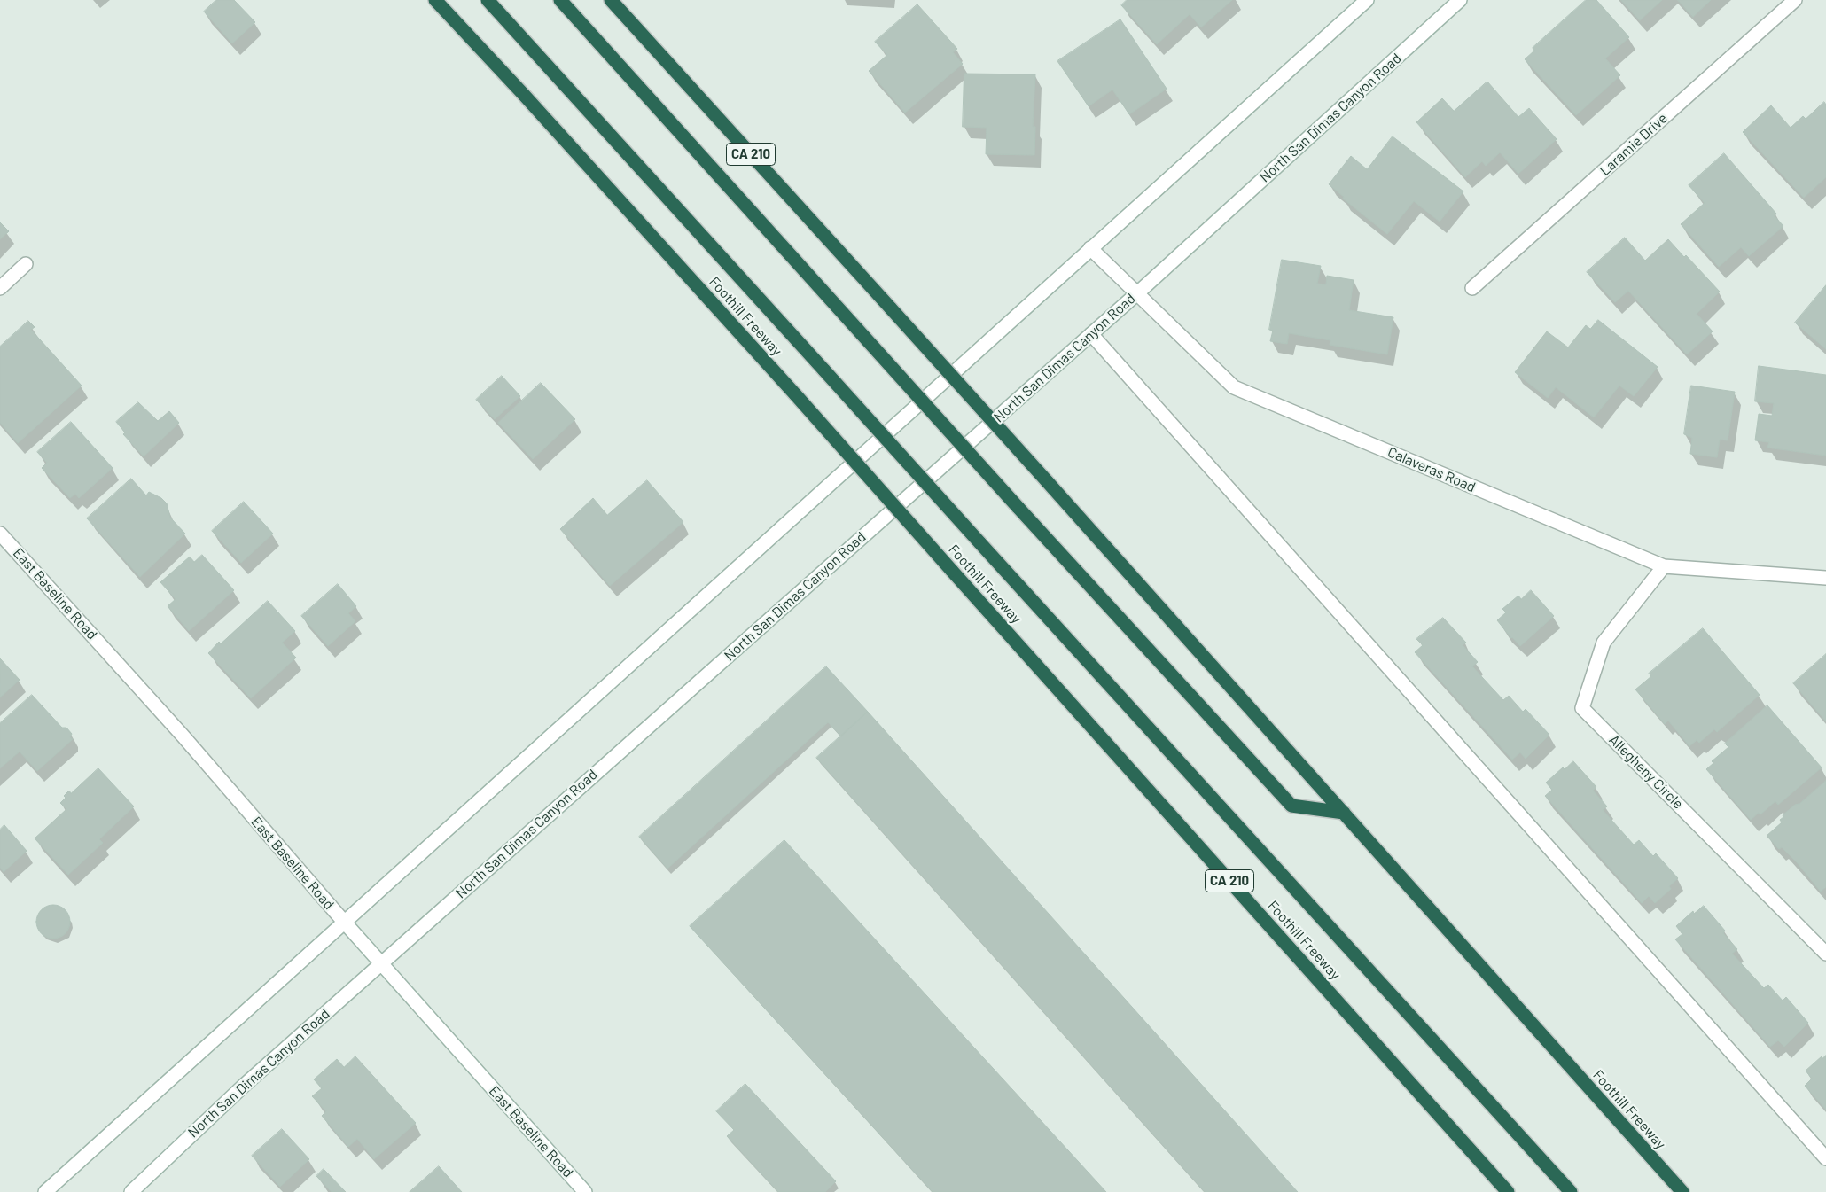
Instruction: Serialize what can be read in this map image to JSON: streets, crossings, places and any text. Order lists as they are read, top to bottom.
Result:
{
  "streets": {
    "highway": ["CA 210", "Foothill Freeway"],
    "main road": [
      "North San Dimas Canyon Road",
      "Laramie Drive",
      "Calaveras Road",
      "East Baseline Road",
      "Allegheny Circle"
    ]
  },
  "crossings": [
    ["North San Dimas Canyon Road", "Calaveras Road"],
    ["North San Dimas Canyon Road", "East Baseline Road"],
    ["Calaveras Road", "Allegheny Circle"]
  ]
}
